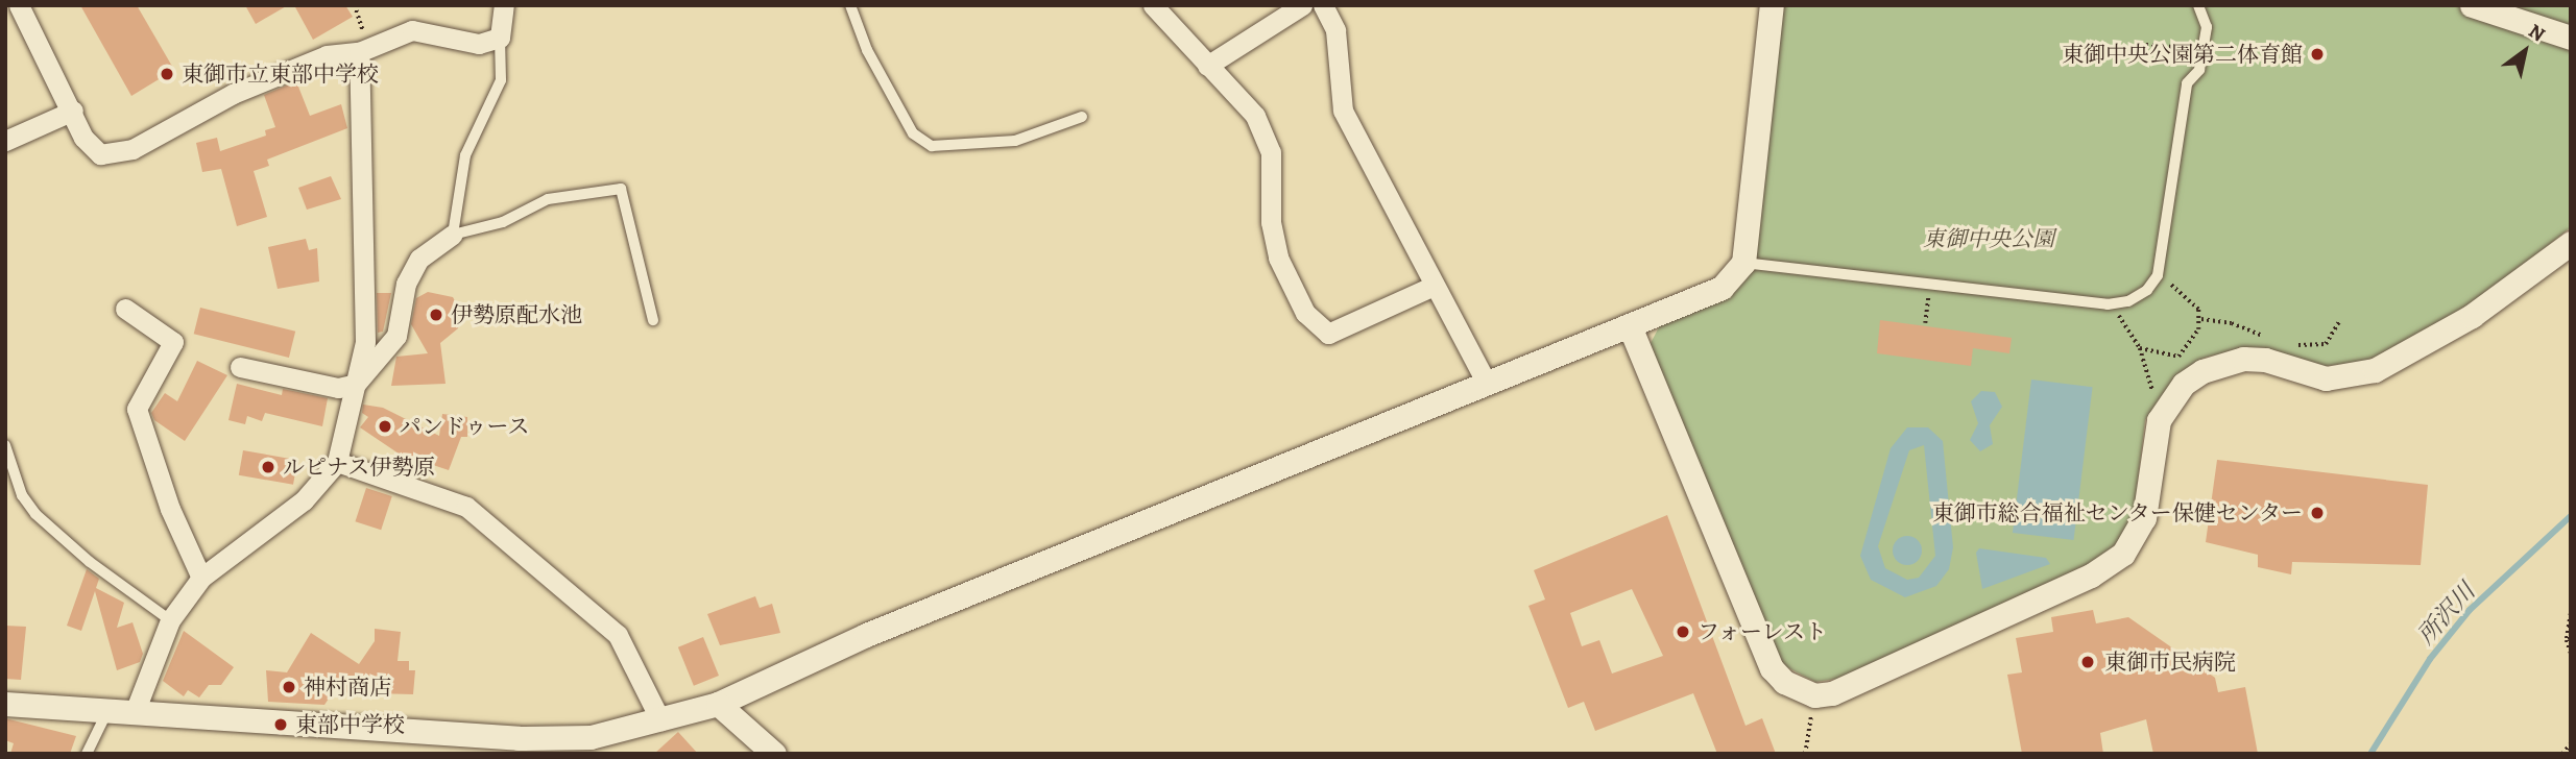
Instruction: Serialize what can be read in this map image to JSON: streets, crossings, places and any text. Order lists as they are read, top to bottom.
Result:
{
  "water": ["所沢川"],
  "parks": ["東御中央公園"],
  "places": [
    "東御中央公園第二体育館",
    "東御市立東部中学校",
    "伊勢原配水池",
    "パンドゥース",
    "ルピナス伊勢原",
    "東御市総合福祉センター保健センター",
    "フォーレスト",
    "東御市民病院",
    "神村商店",
    "東部中学校"
  ],
  "north": "top right"
}
